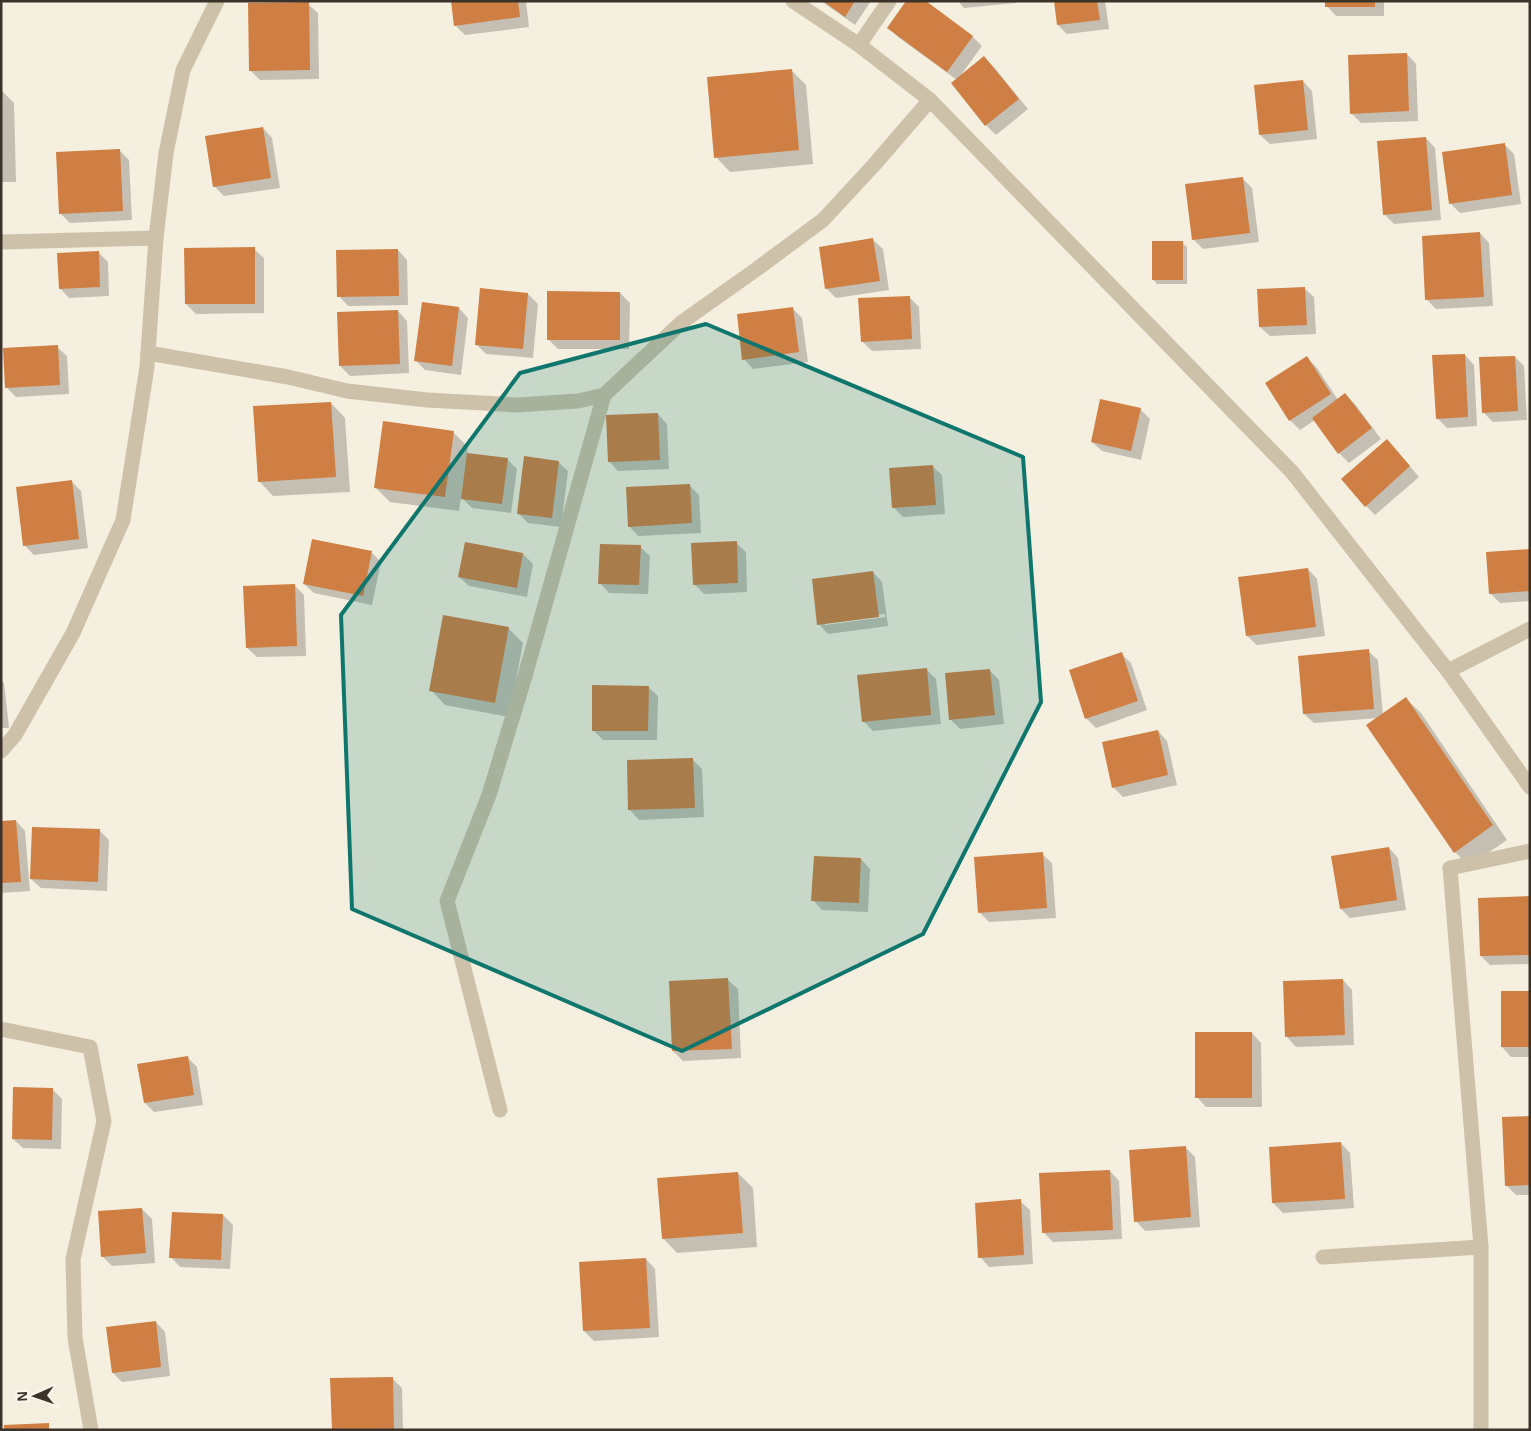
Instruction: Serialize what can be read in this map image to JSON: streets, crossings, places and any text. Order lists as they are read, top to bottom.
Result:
{
  "north": "left"
}
